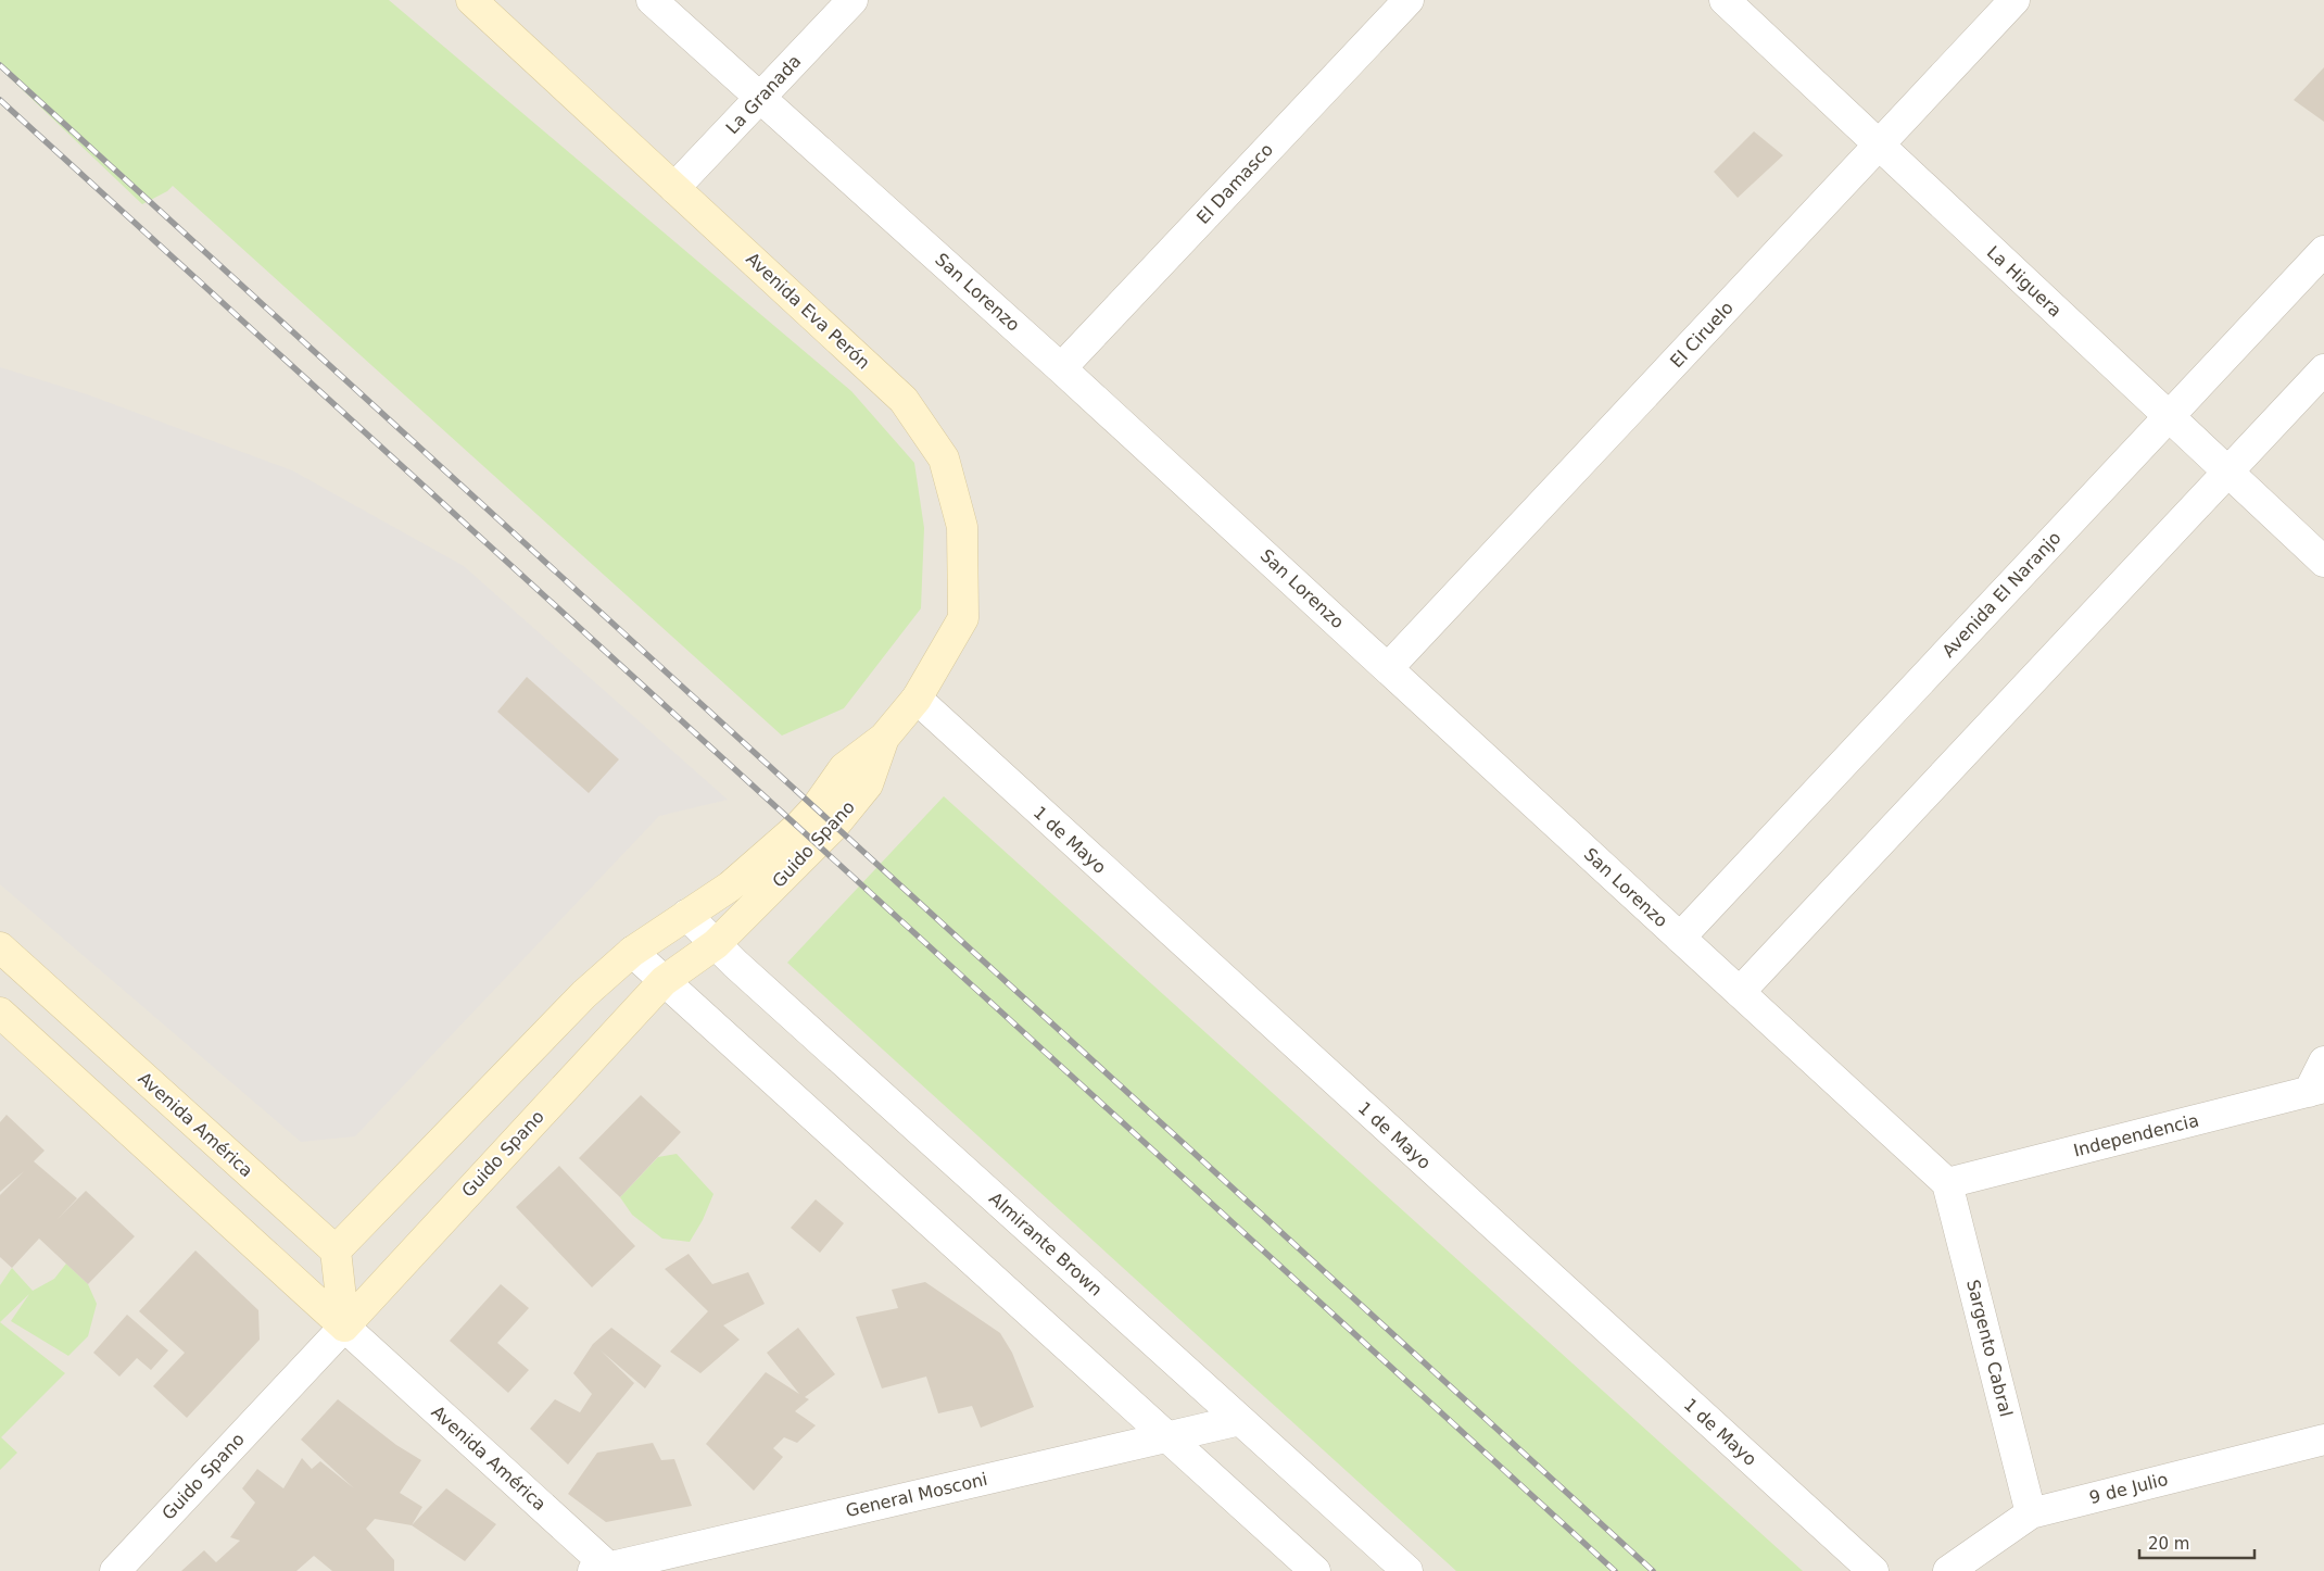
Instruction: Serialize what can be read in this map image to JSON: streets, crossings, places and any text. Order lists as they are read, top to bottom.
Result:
{
  "streets": {
    "main road": ["Avenida Eva Perón", "Guido Spano", "Avenida América"],
    "street": [
      "La Granada",
      "El Damasco",
      "La Higuera",
      "San Lorenzo",
      "El Ciruelo",
      "Avenida El Naranjo",
      "1 de Mayo",
      "Independencia",
      "Almirante Brown",
      "Sargento Cabral",
      "9 de Julio",
      "General Mosconi"
    ]
  },
  "crossings": [
    ["La Granada", "San Lorenzo"],
    ["La Granada", "Avenida Eva Perón"],
    ["El Damasco", "San Lorenzo"],
    ["La Higuera", "El Ciruelo"],
    ["La Higuera", "Avenida El Naranjo"],
    ["San Lorenzo", "El Ciruelo"],
    ["San Lorenzo", "Avenida El Naranjo"],
    ["San Lorenzo", "Independencia"],
    ["San Lorenzo", "Sargento Cabral"],
    ["Avenida Eva Perón", "1 de Mayo"],
    ["Avenida Eva Perón", "Guido Spano"],
    ["1 de Mayo", "Guido Spano"],
    ["Guido Spano", "Avenida América"],
    ["Guido Spano", "Almirante Brown"],
    ["Avenida América", "General Mosconi"],
    ["Independencia", "Sargento Cabral"],
    ["Almirante Brown", "General Mosconi"],
    ["Sargento Cabral", "9 de Julio"]
  ],
  "scale_bar": "20 m"
}
